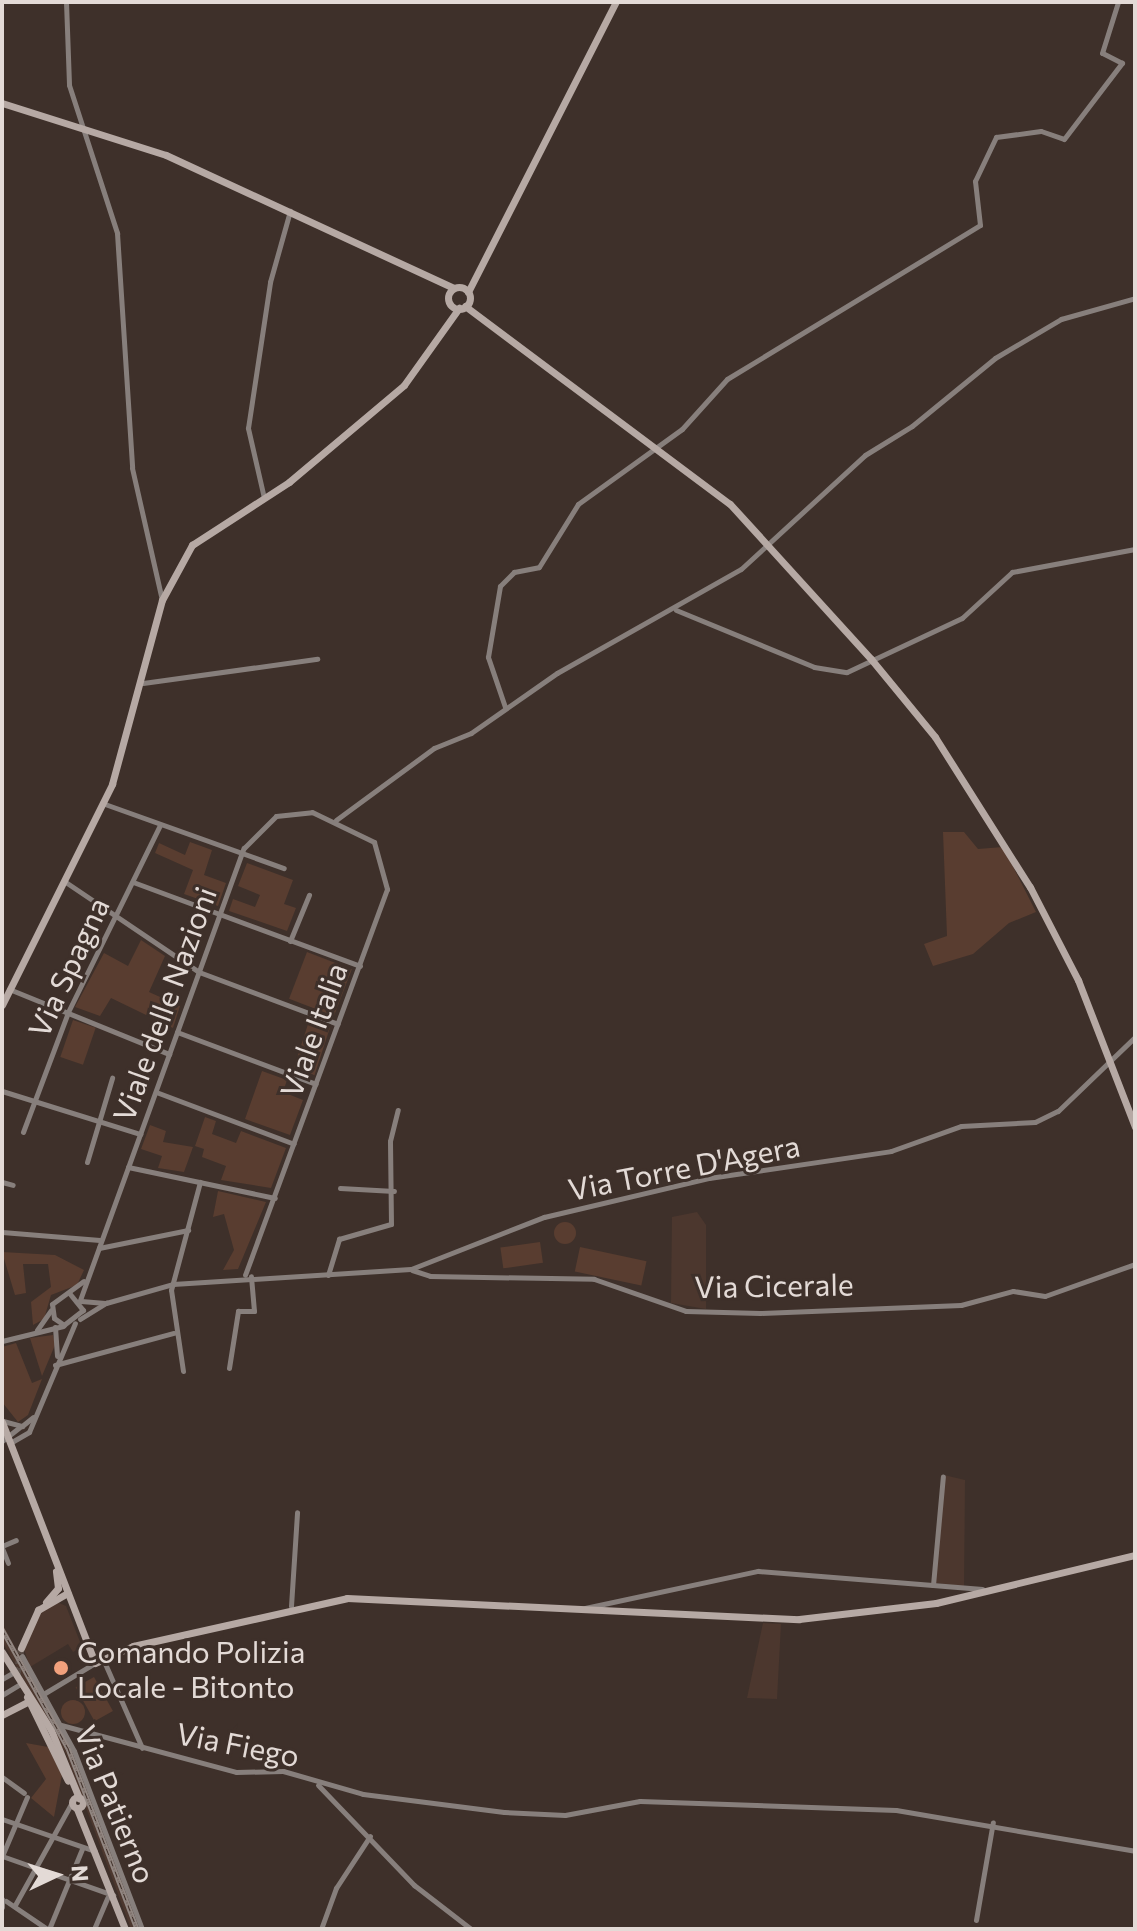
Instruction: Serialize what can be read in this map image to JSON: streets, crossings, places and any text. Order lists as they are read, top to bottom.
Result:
{
  "streets": {
    "street": [
      "Via Spagna",
      "Viale delle Nazioni",
      "Viale Italia",
      "Via Torre D'Agera",
      "Via Cicerale",
      "Via Fiego",
      "Via Patierno"
    ]
  },
  "crossings": [
    ["Viale delle Nazioni", "Viale Italia"],
    ["Viale Italia", "Via Torre D'Agera"],
    ["Via Torre D'Agera", "Via Cicerale"],
    ["Via Fiego", "Via Patierno"]
  ],
  "places": ["Comando Polizia Locale - Bitonto"],
  "north": "right"
}
